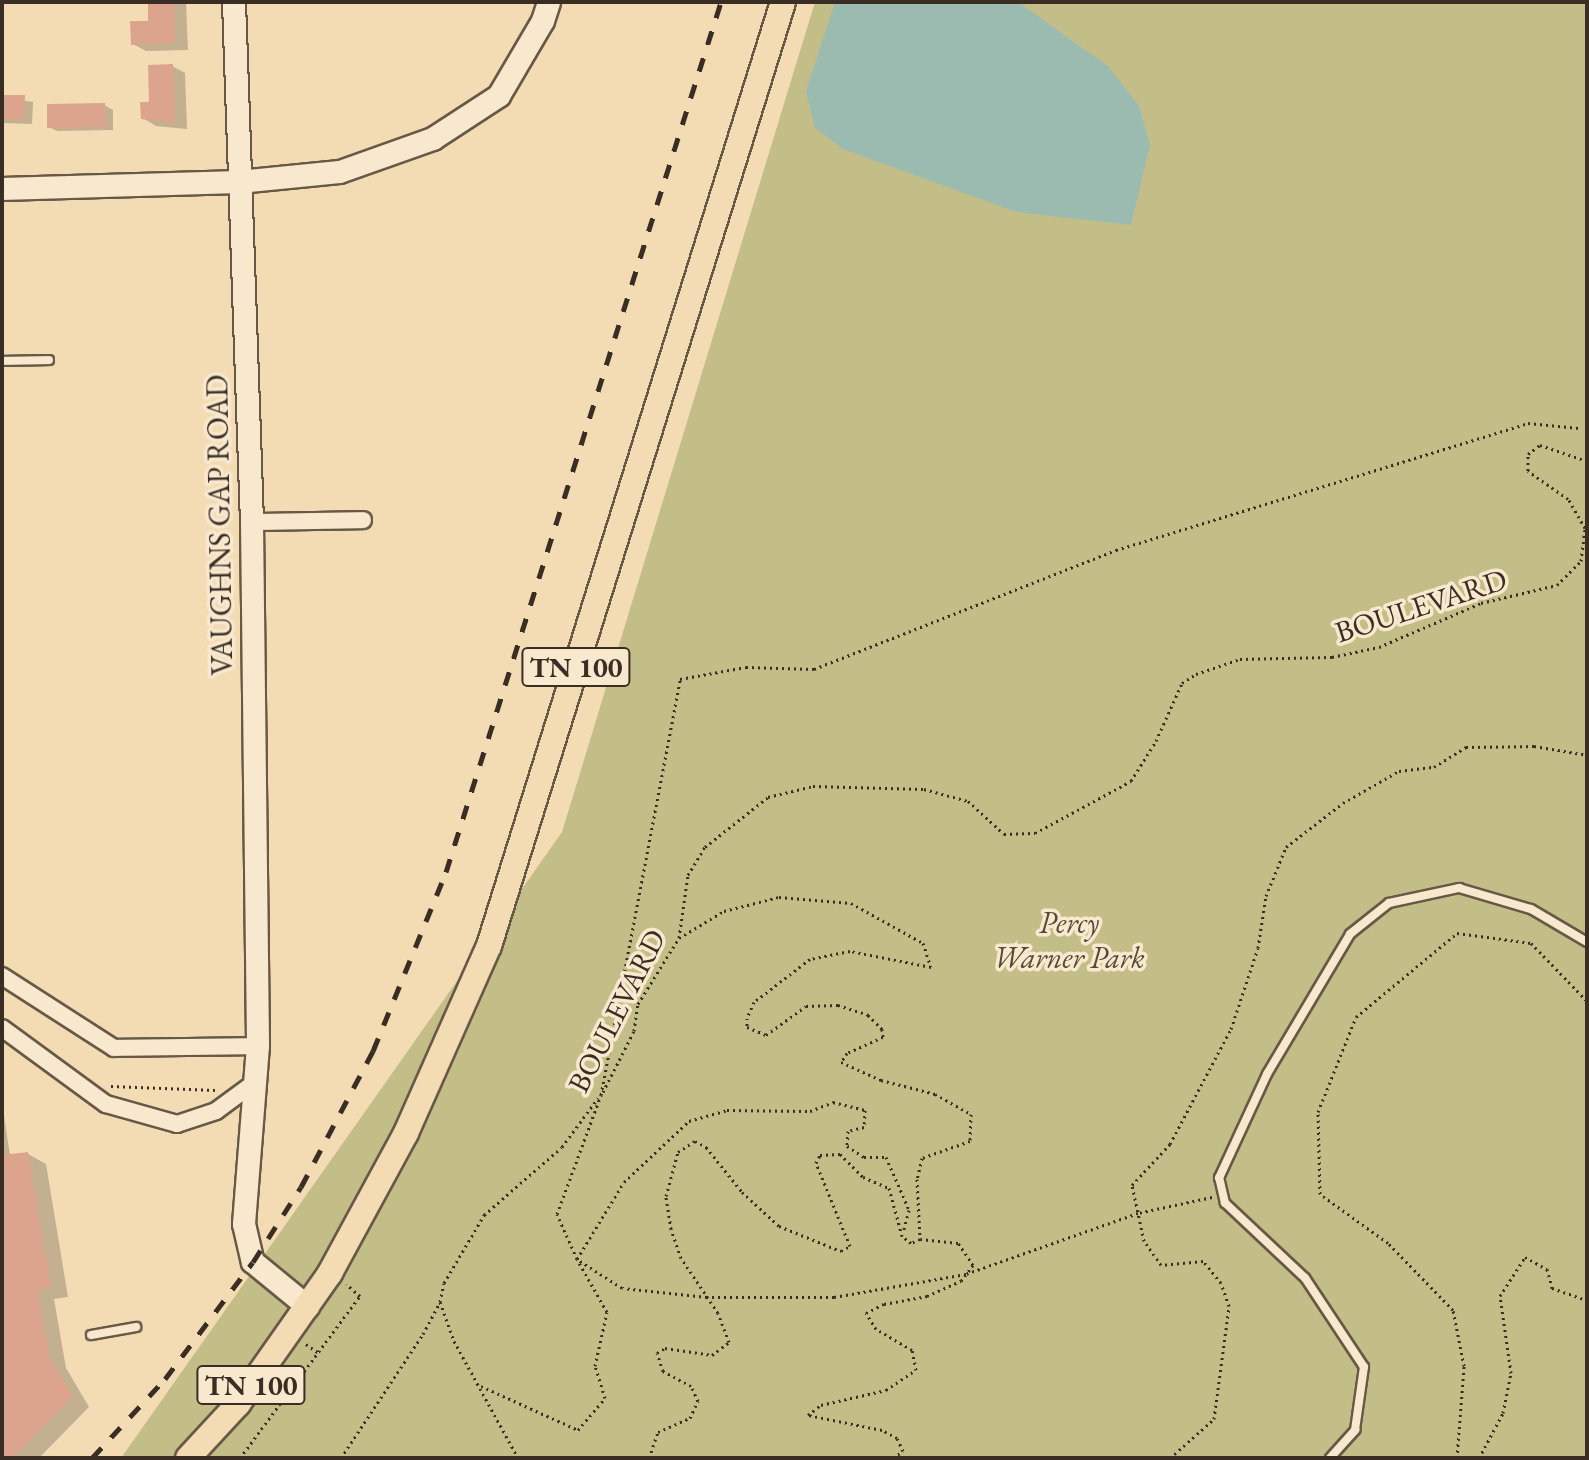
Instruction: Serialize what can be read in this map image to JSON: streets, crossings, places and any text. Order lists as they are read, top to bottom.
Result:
{
  "streets": {
    "main road": ["TN 100"],
    "street": ["VAUGHNS GAP ROAD"],
    "path": ["BOULEVARD"]
  },
  "crossings": [
    ["VAUGHNS GAP ROAD", "TN 100"]
  ],
  "parks": ["Percy Warner Park"]
}
